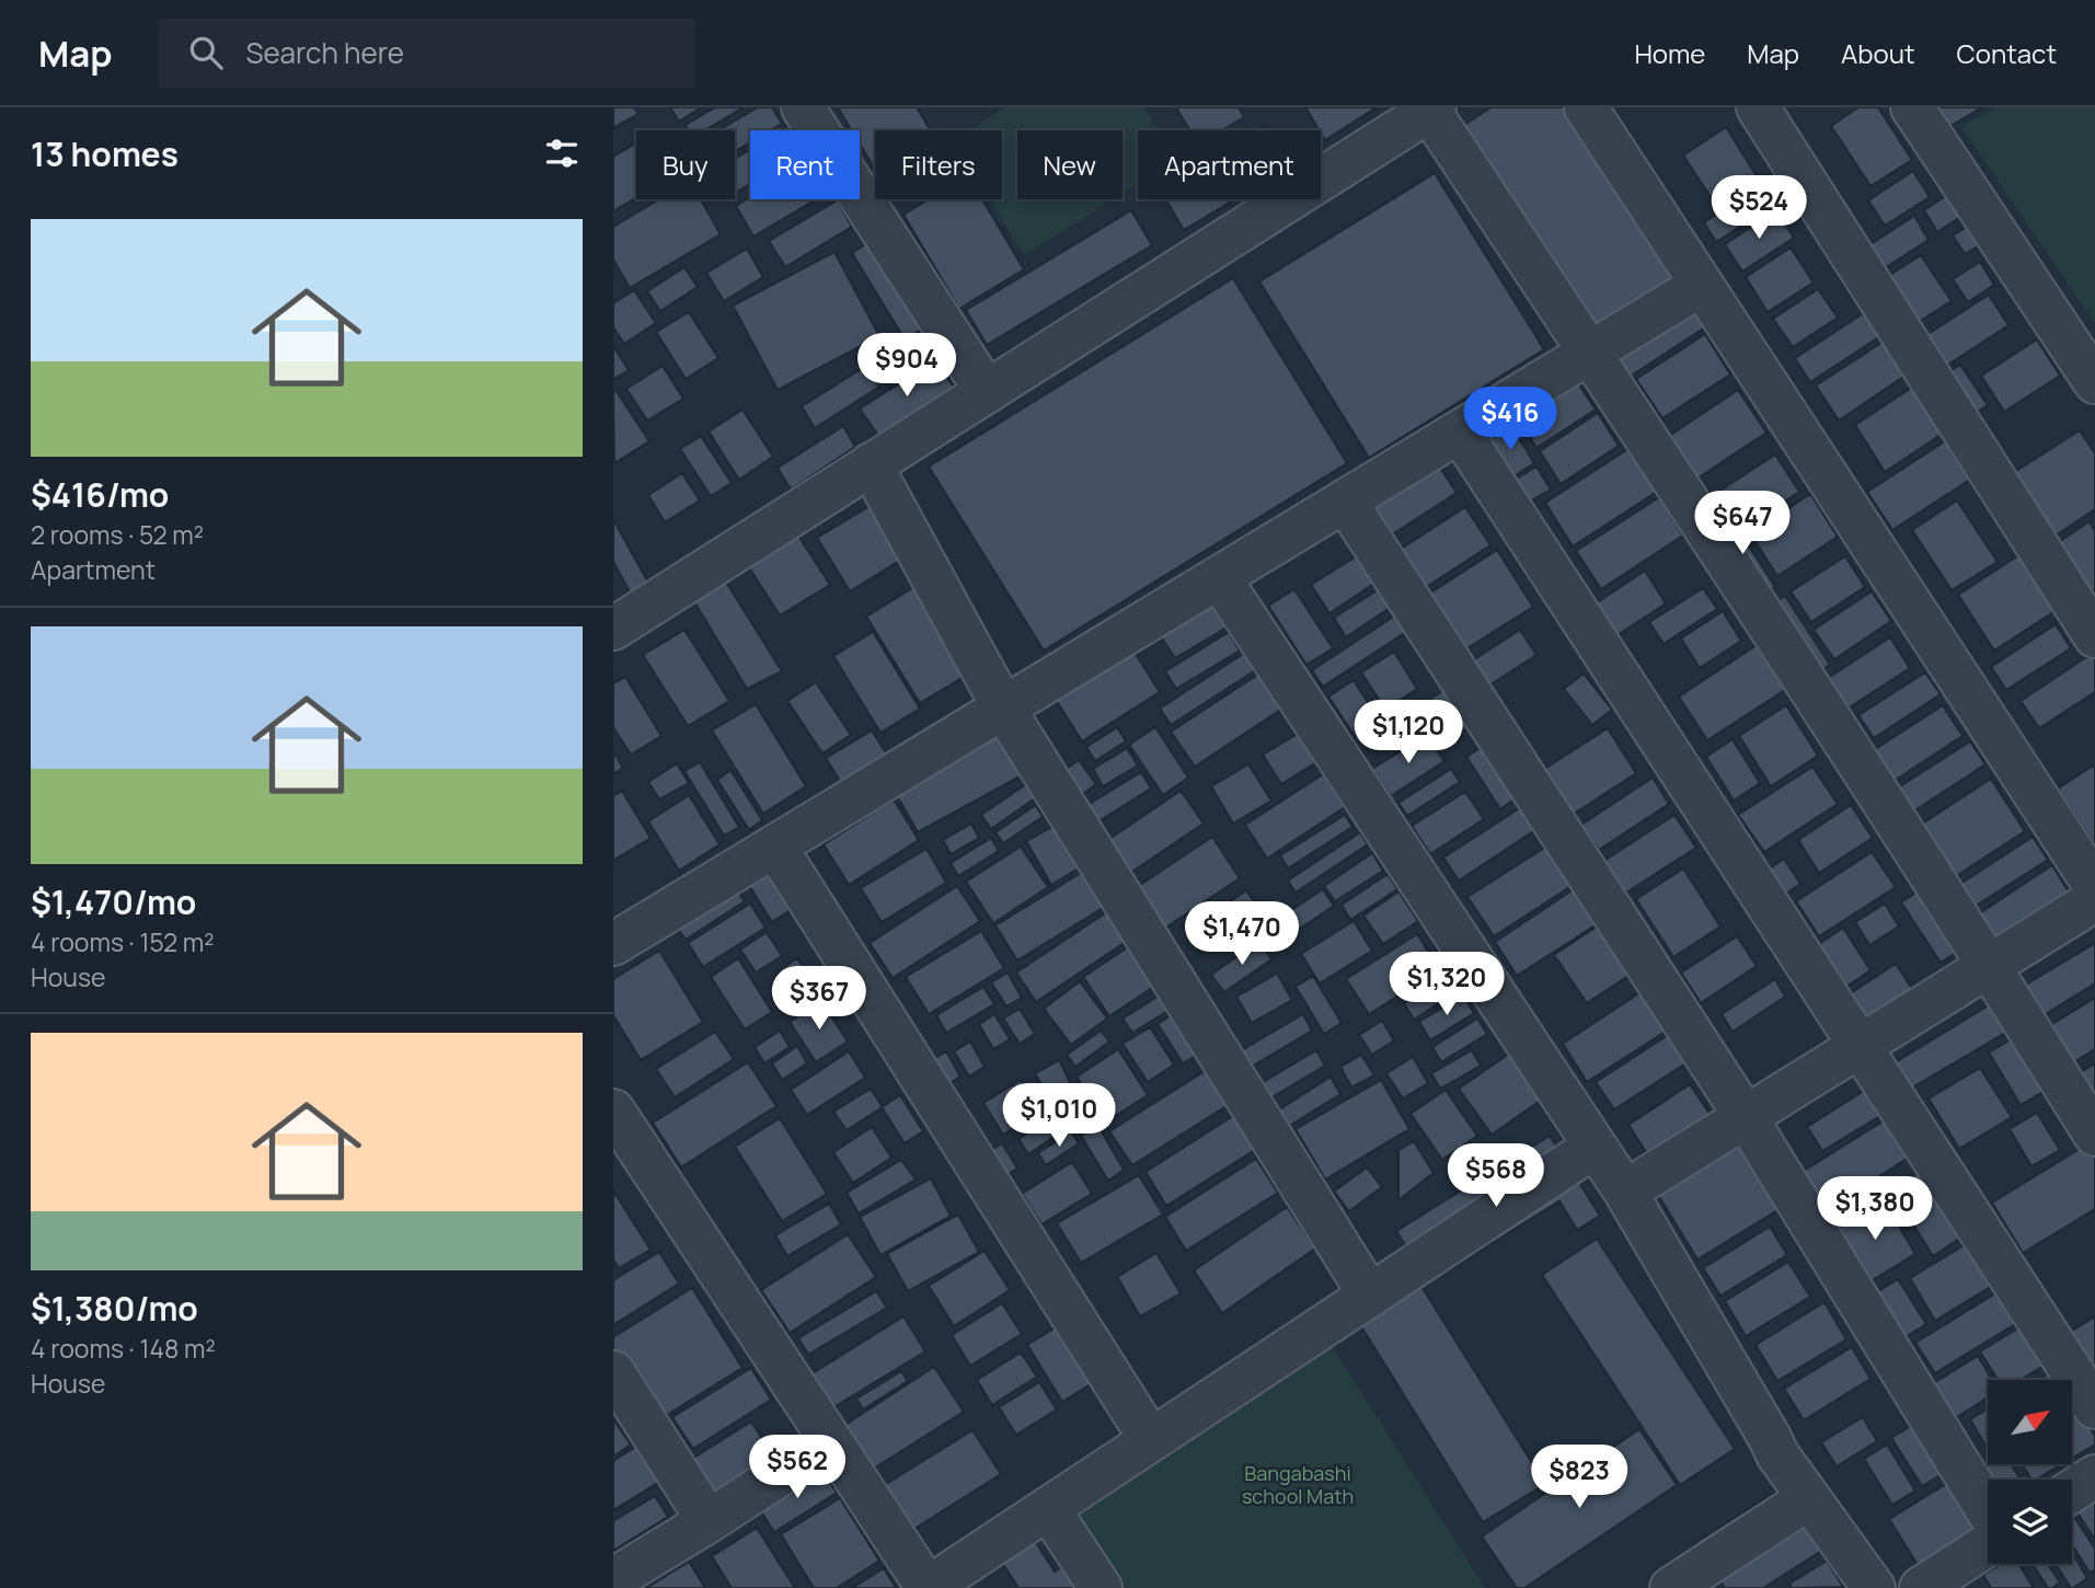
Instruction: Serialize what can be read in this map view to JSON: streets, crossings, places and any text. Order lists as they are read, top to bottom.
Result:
{
  "parks": ["Bangabashi school Math"],
  "north": "top right",
  "page": {
    "header": "Map",
    "search": "Search here",
    "nav": [
      "Home",
      "Map",
      "About",
      "Contact"
    ],
    "heading": "13 homes",
    "chip": [
      "Buy",
      "Rent",
      "Filters",
      "New",
      "Apartment"
    ],
    "price": [
      "$524",
      "$904",
      "$416",
      "$647",
      "$1,120",
      "$1,470",
      "$1,320",
      "$367",
      "$1,010",
      "$568",
      "$1,380",
      "$562",
      "$823"
    ],
    "list": [
      {
        "name": "$416/mo",
        "note": "2 rooms · 52 m² · Apartment"
      },
      {
        "name": "$1,470/mo",
        "note": "4 rooms · 152 m² · House"
      },
      {
        "name": "$1,380/mo",
        "note": "4 rooms · 148 m² · House"
      }
    ]
  }
}
